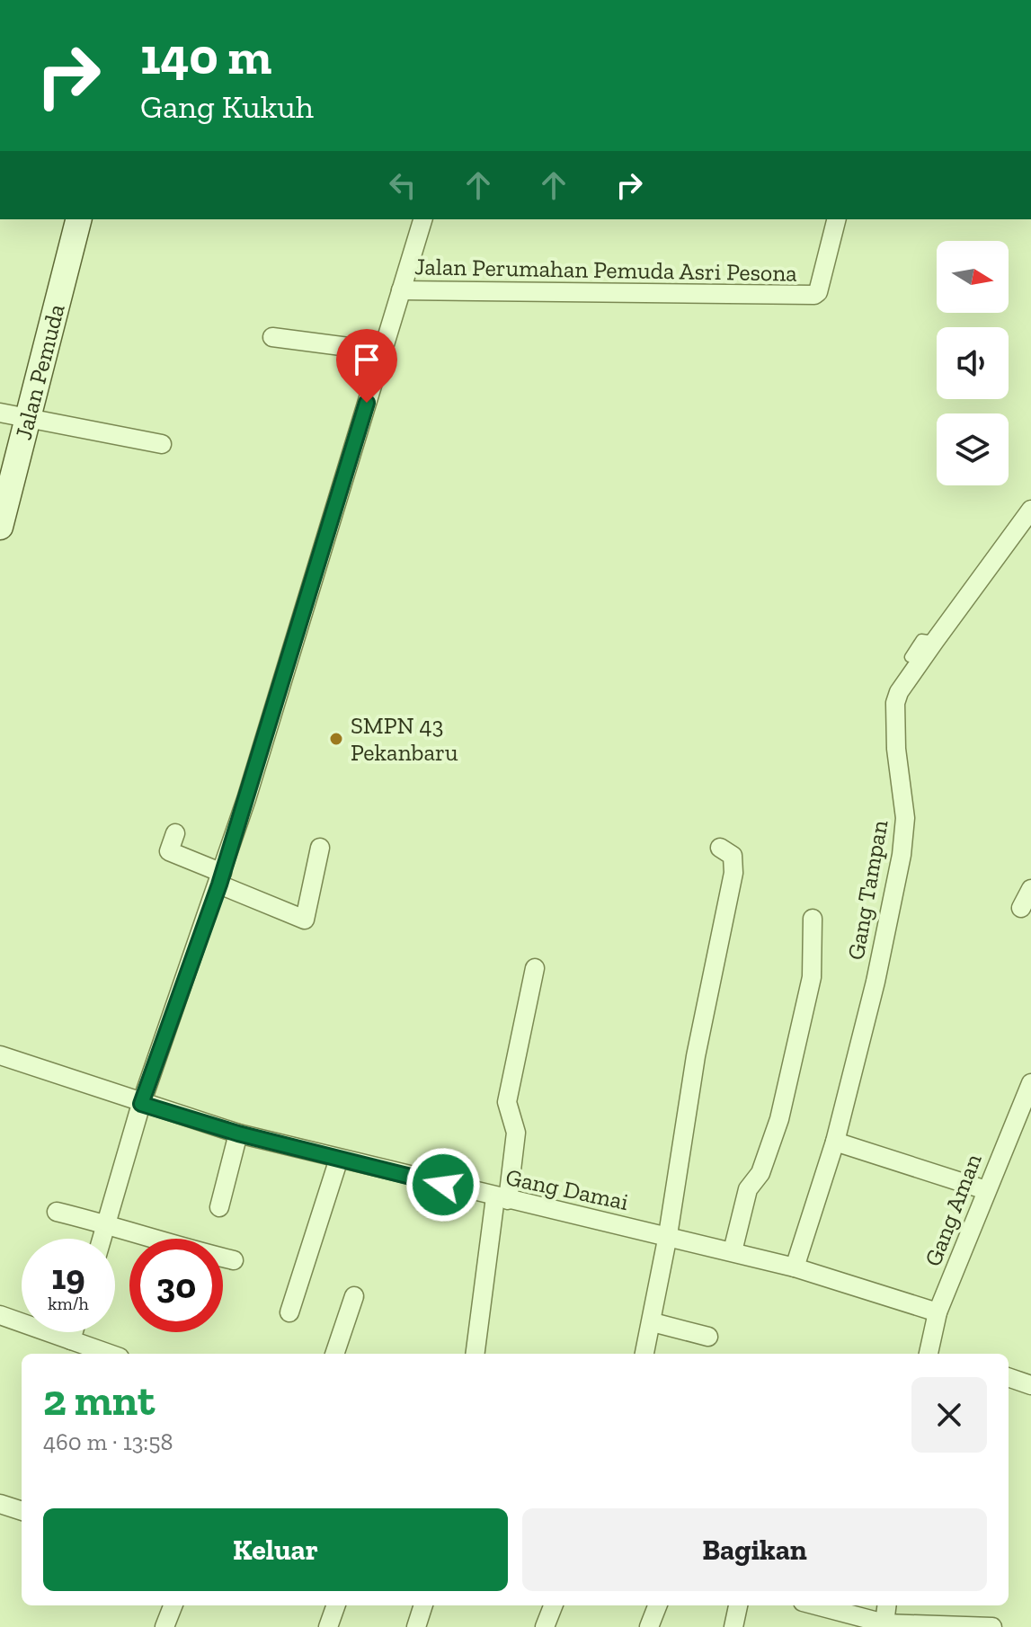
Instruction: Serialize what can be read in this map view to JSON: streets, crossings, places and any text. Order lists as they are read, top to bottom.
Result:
{
  "streets": {
    "main road": ["Jalan Pemuda"],
    "street": [
      "Jalan Perumahan Pemuda Asri Pesona",
      "Gang Tampan",
      "Gang Damai",
      "Gang Aman"
    ]
  },
  "crossings": [
    ["Gang Tampan", "Gang Damai"],
    ["Gang Damai", "Gang Aman"]
  ],
  "places": ["SMPN 43 Pekanbaru"],
  "north": "right",
  "page": {
    "turn": ["140 m", "Gang Kukuh"],
    "speed": "19 km/h",
    "limit": "30",
    "heading": ["2 mnt", "460 m · 13:58"],
    "buttons": ["Keluar", "Bagikan"]
  }
}
